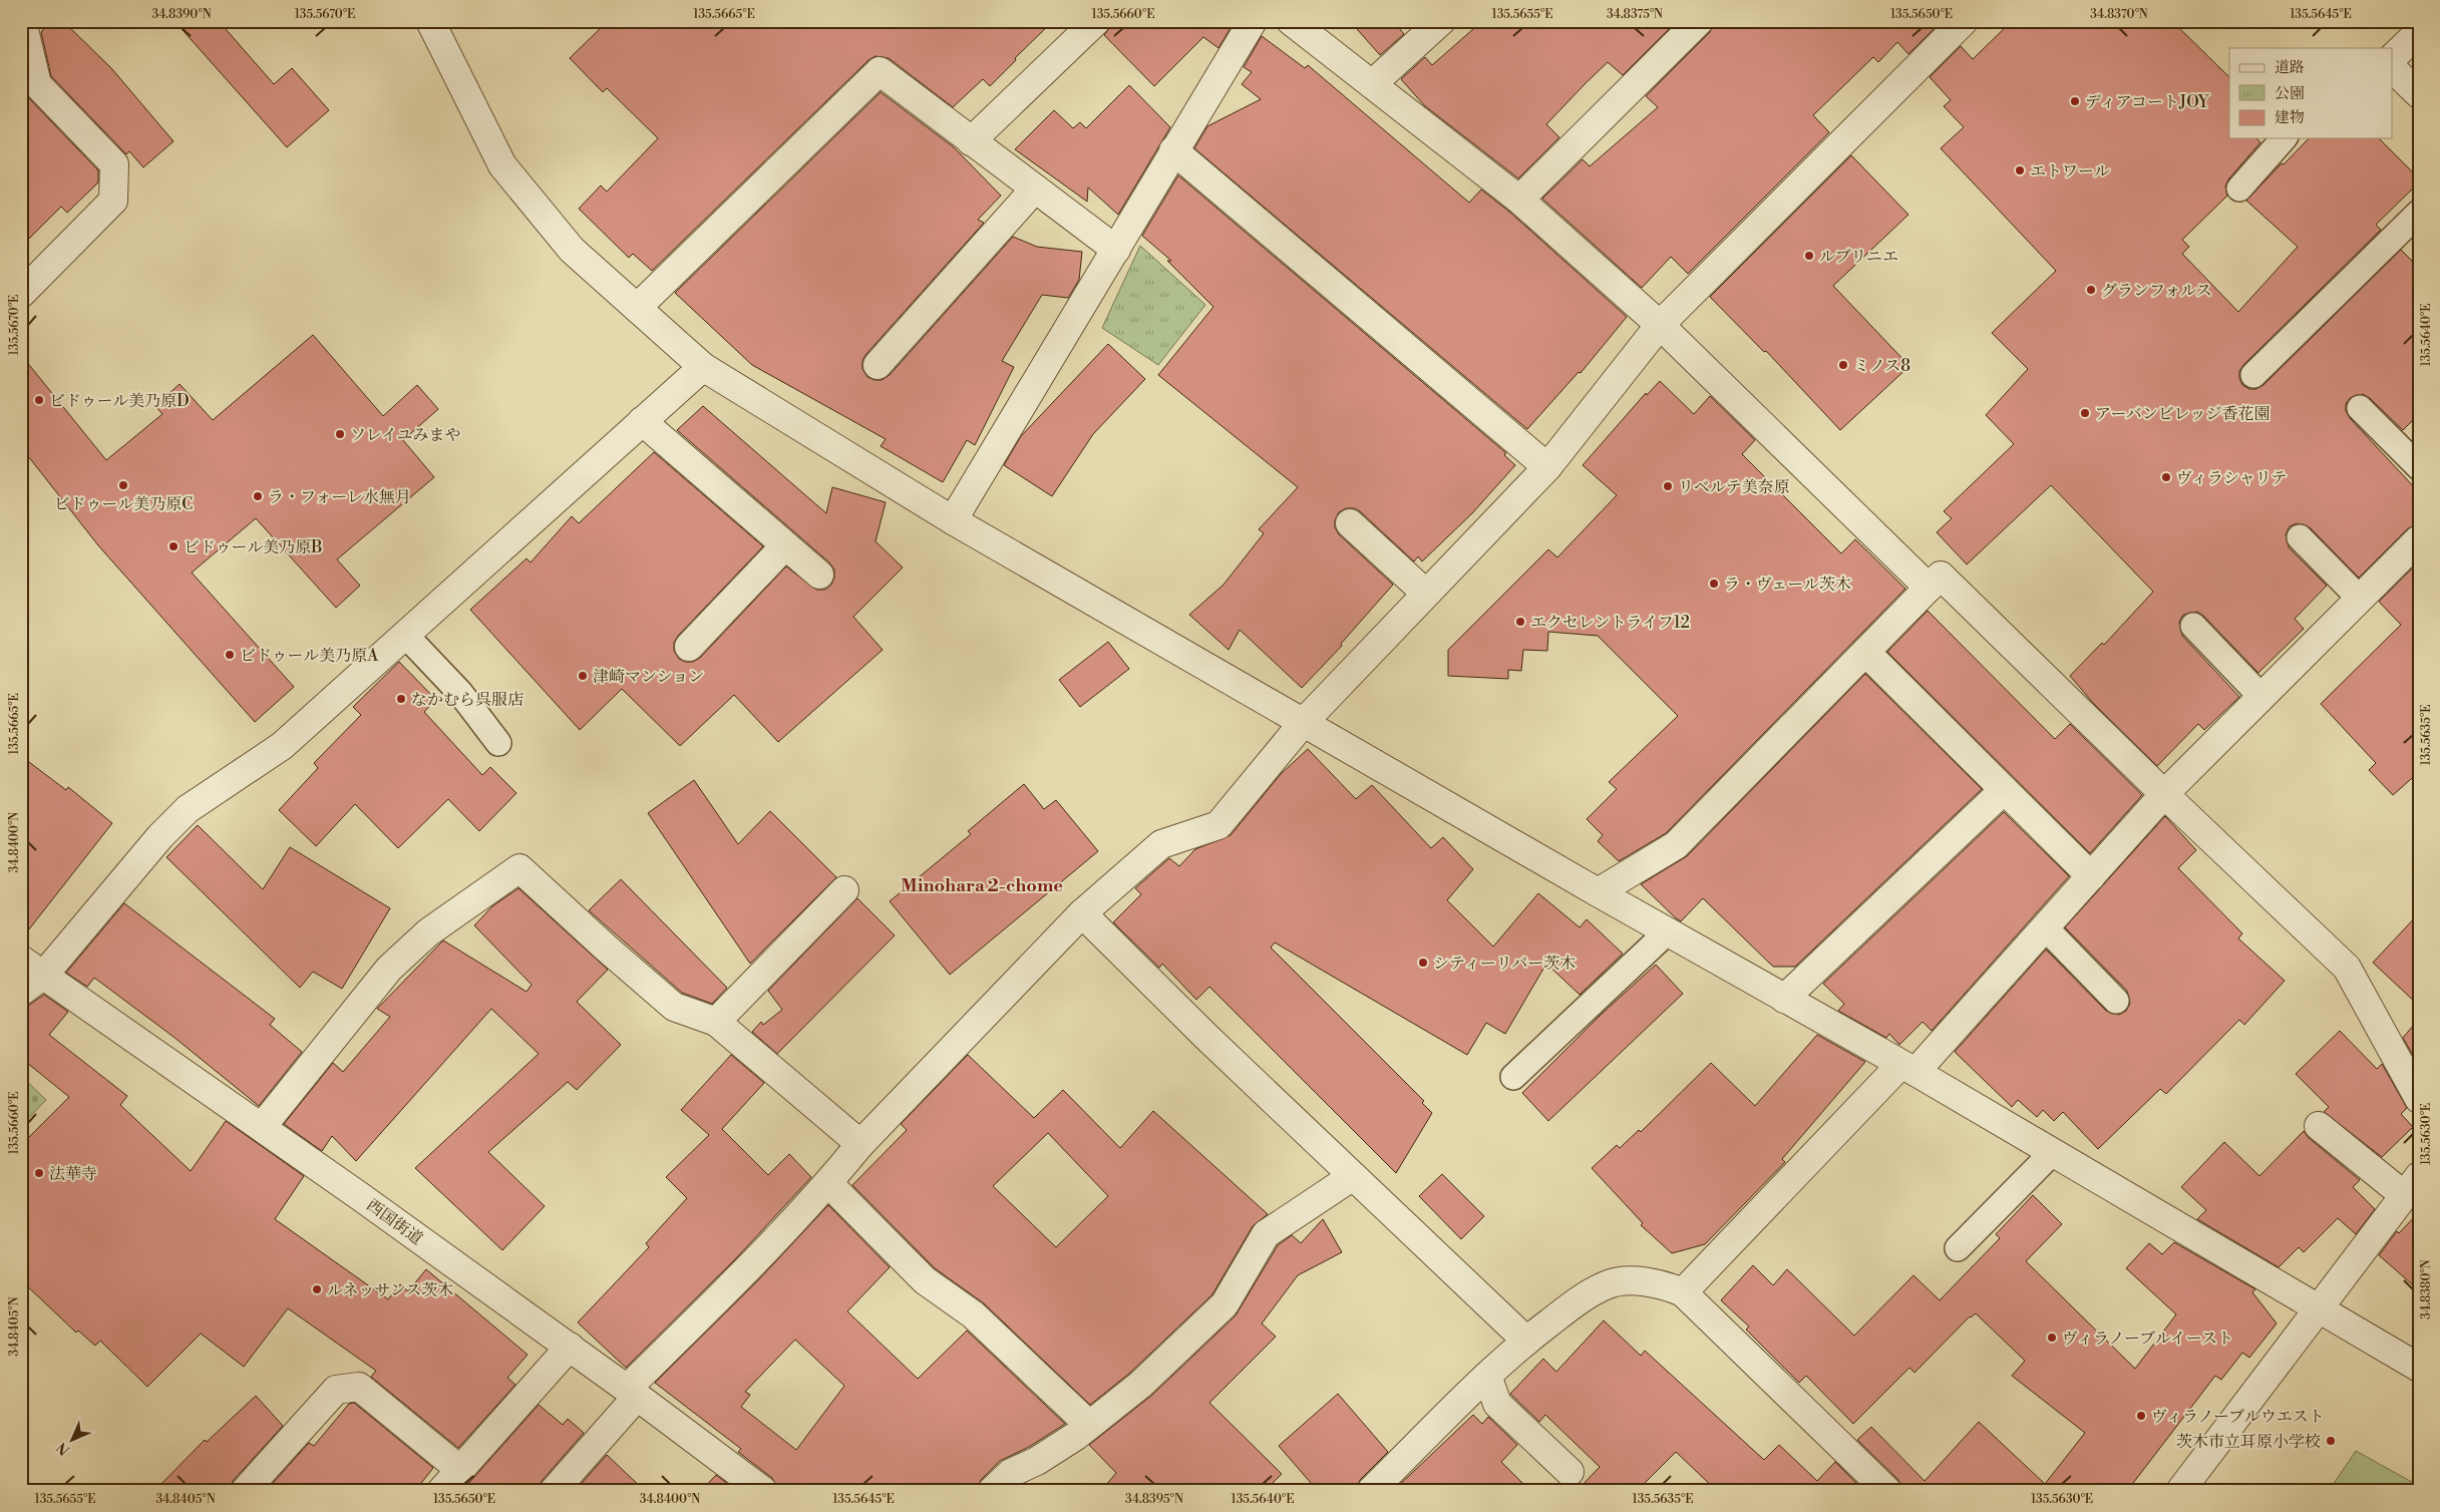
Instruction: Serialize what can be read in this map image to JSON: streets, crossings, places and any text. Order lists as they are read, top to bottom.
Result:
{
  "streets": {
    "street": ["西国街道"]
  },
  "districts": ["Minohara 2-chome"],
  "places": [
    "ディアコートJOY",
    "エトワール",
    "ルブリニエ",
    "グランフォルス",
    "ミノス8",
    "ビドゥール美乃原D",
    "アーバンビレッジ香花園",
    "ソレイユみまや",
    "ヴィラシャリテ",
    "ビドゥール美乃原C",
    "リベルテ美奈原",
    "ラ・フォーレ水無月",
    "ビドゥール美乃原B",
    "ラ・ヴェール茨木",
    "エクセレントライフ12",
    "ビドゥール美乃原A",
    "津崎マンション",
    "なかむら呉服店",
    "シティーリバー茨木",
    "法華寺",
    "ルネッサンス茨木",
    "ヴィラノーブルイースト",
    "ヴィラノーブルウエスト",
    "茨木市立耳原小学校"
  ],
  "legend": ["道路", "公園", "建物"],
  "north": "bottom left",
  "coordinates": [
    "34.8390°N",
    "135.5670°E",
    "135.5665°E",
    "135.5660°E",
    "135.5655°E",
    "34.8375°N",
    "135.5650°E",
    "34.8370°N",
    "135.5645°E",
    "135.5640°E",
    "135.5635°E",
    "34.8400°N",
    "135.5630°E",
    "34.8380°N",
    "34.8405°N",
    "34.8395°N"
  ]
}
